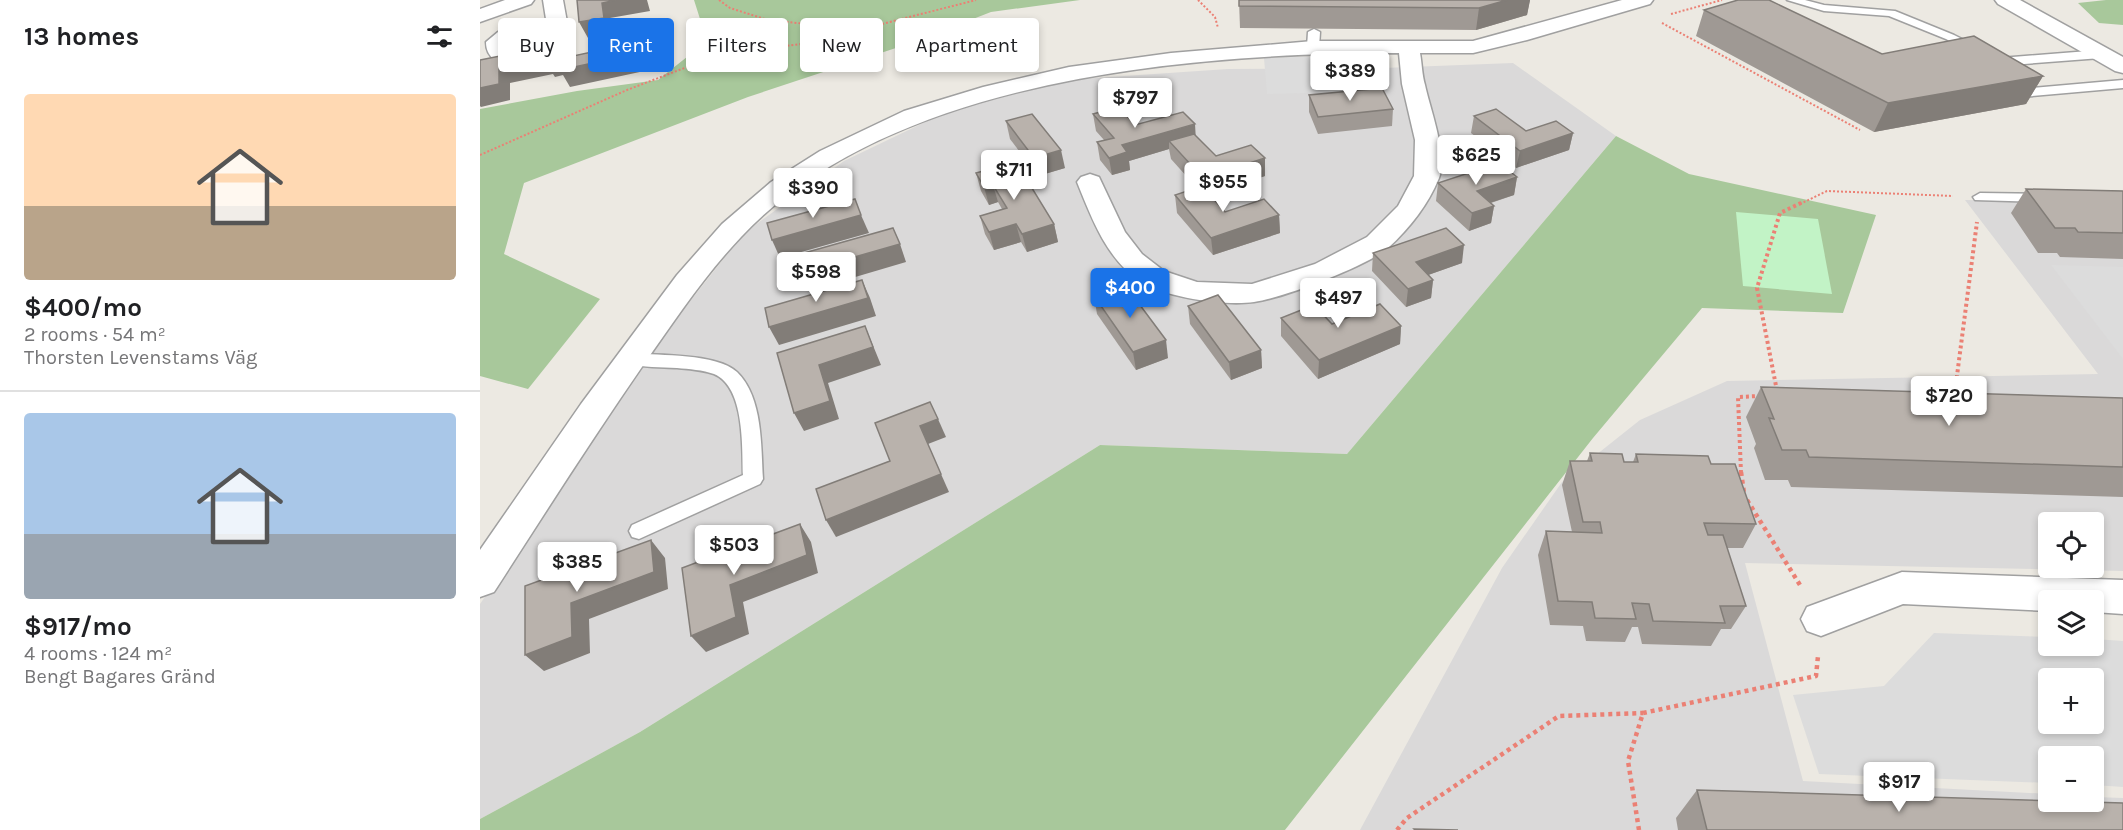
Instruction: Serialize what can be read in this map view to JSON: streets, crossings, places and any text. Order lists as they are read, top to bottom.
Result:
{
  "page": {
    "heading": "13 homes",
    "chip": [
      "Buy",
      "Rent",
      "Filters",
      "New",
      "Apartment"
    ],
    "price": [
      "$389",
      "$797",
      "$625",
      "$711",
      "$955",
      "$390",
      "$598",
      "$400",
      "$497",
      "$720",
      "$503",
      "$385",
      "$917"
    ],
    "list": [
      {
        "name": "$400/mo",
        "note": "2 rooms · 54 m² · Thorsten Levenstams Väg"
      },
      {
        "name": "$917/mo",
        "note": "4 rooms · 124 m² · Bengt Bagares Gränd"
      }
    ],
    "map_buttons": ["+", "−"]
  }
}
